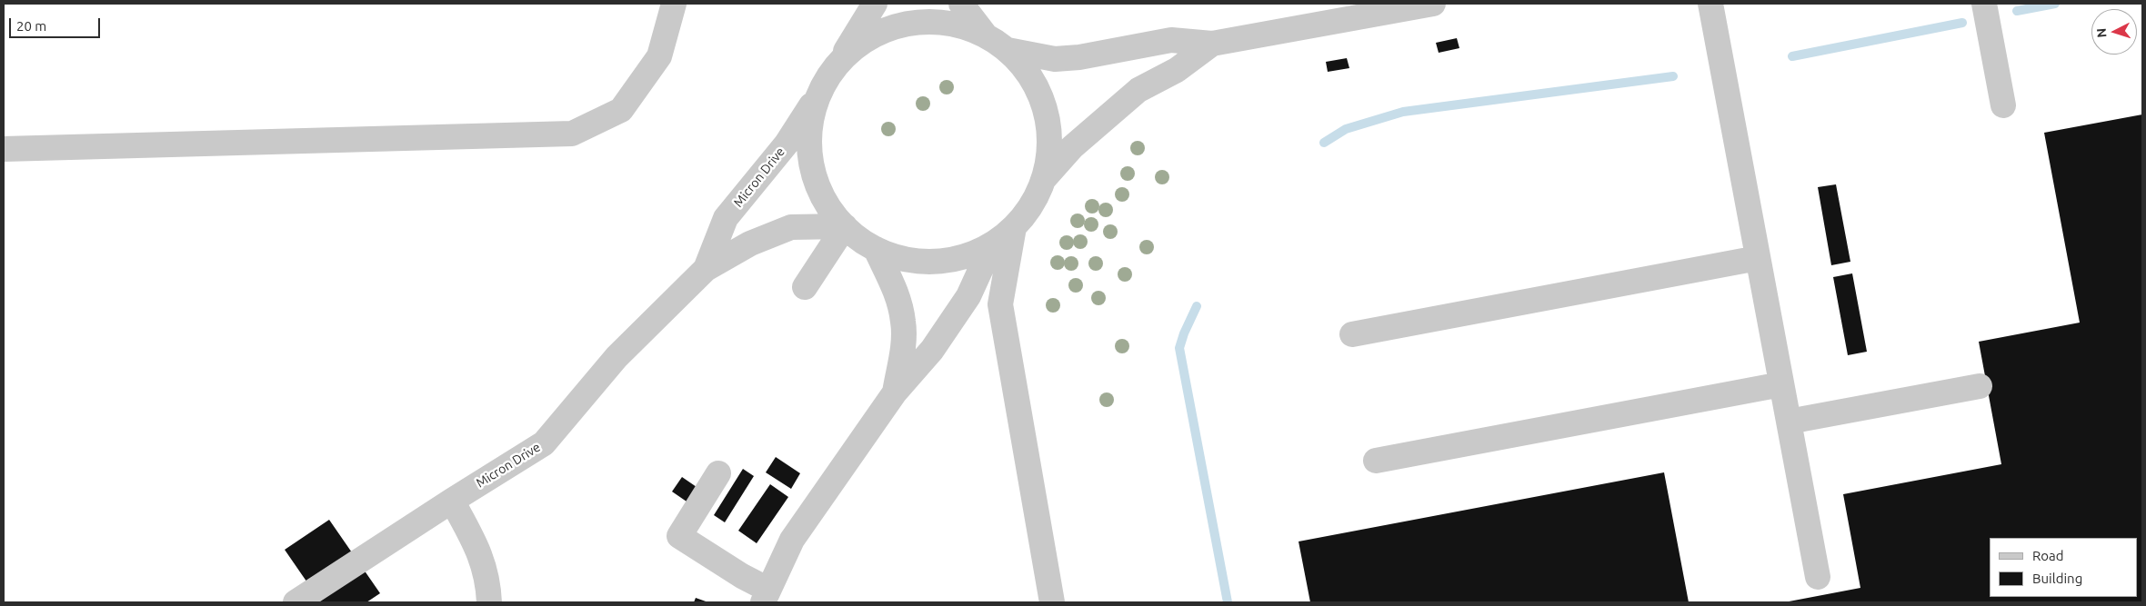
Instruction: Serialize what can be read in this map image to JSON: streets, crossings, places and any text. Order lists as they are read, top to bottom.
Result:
{
  "streets": {
    "lane": ["Micron Drive"]
  },
  "legend": ["Road", "Building"],
  "scale_bar": "20 m",
  "north": "left"
}
